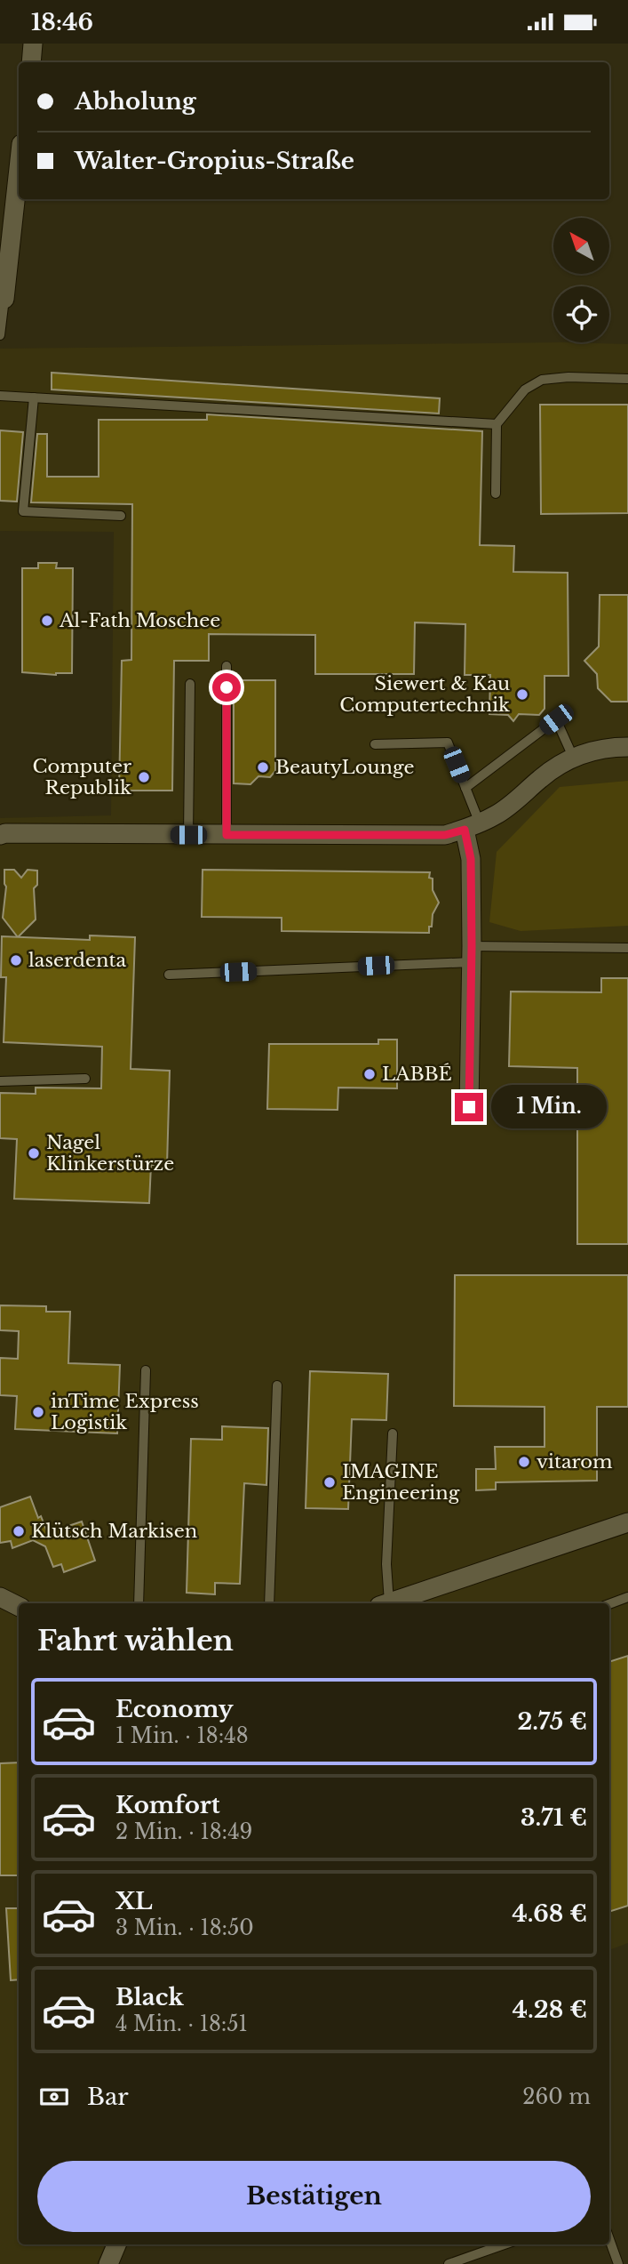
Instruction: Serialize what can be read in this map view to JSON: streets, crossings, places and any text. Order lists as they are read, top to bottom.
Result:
{
  "places": [
    "Al-Fath Moschee",
    "Siewert & Kau Computertechnik",
    "BeautyLounge",
    "Computer Republik",
    "laserdenta",
    "LABBÉ",
    "Nagel Klinkerstürze",
    "inTime Express Logistik",
    "vitarom",
    "IMAGINE Engineering",
    "Klütsch Markisen"
  ],
  "north": "top left",
  "page": {
    "status": "18:46",
    "banner": ["Abholung", "Walter-Gropius-Straße"],
    "bubble": "1 Min.",
    "heading": "Fahrt wählen",
    "list": [
      {
        "name": "Economy",
        "note": "1 Min. · 18:48",
        "value": "2.75 €"
      },
      {
        "name": "Komfort",
        "note": "2 Min. · 18:49",
        "value": "3.71 €"
      },
      {
        "name": "XL",
        "note": "3 Min. · 18:50",
        "value": "4.68 €"
      },
      {
        "name": "Black",
        "note": "4 Min. · 18:51",
        "value": "4.28 €"
      }
    ],
    "pay": ["Bar", "260 m"],
    "buttons": "Bestätigen"
  }
}
